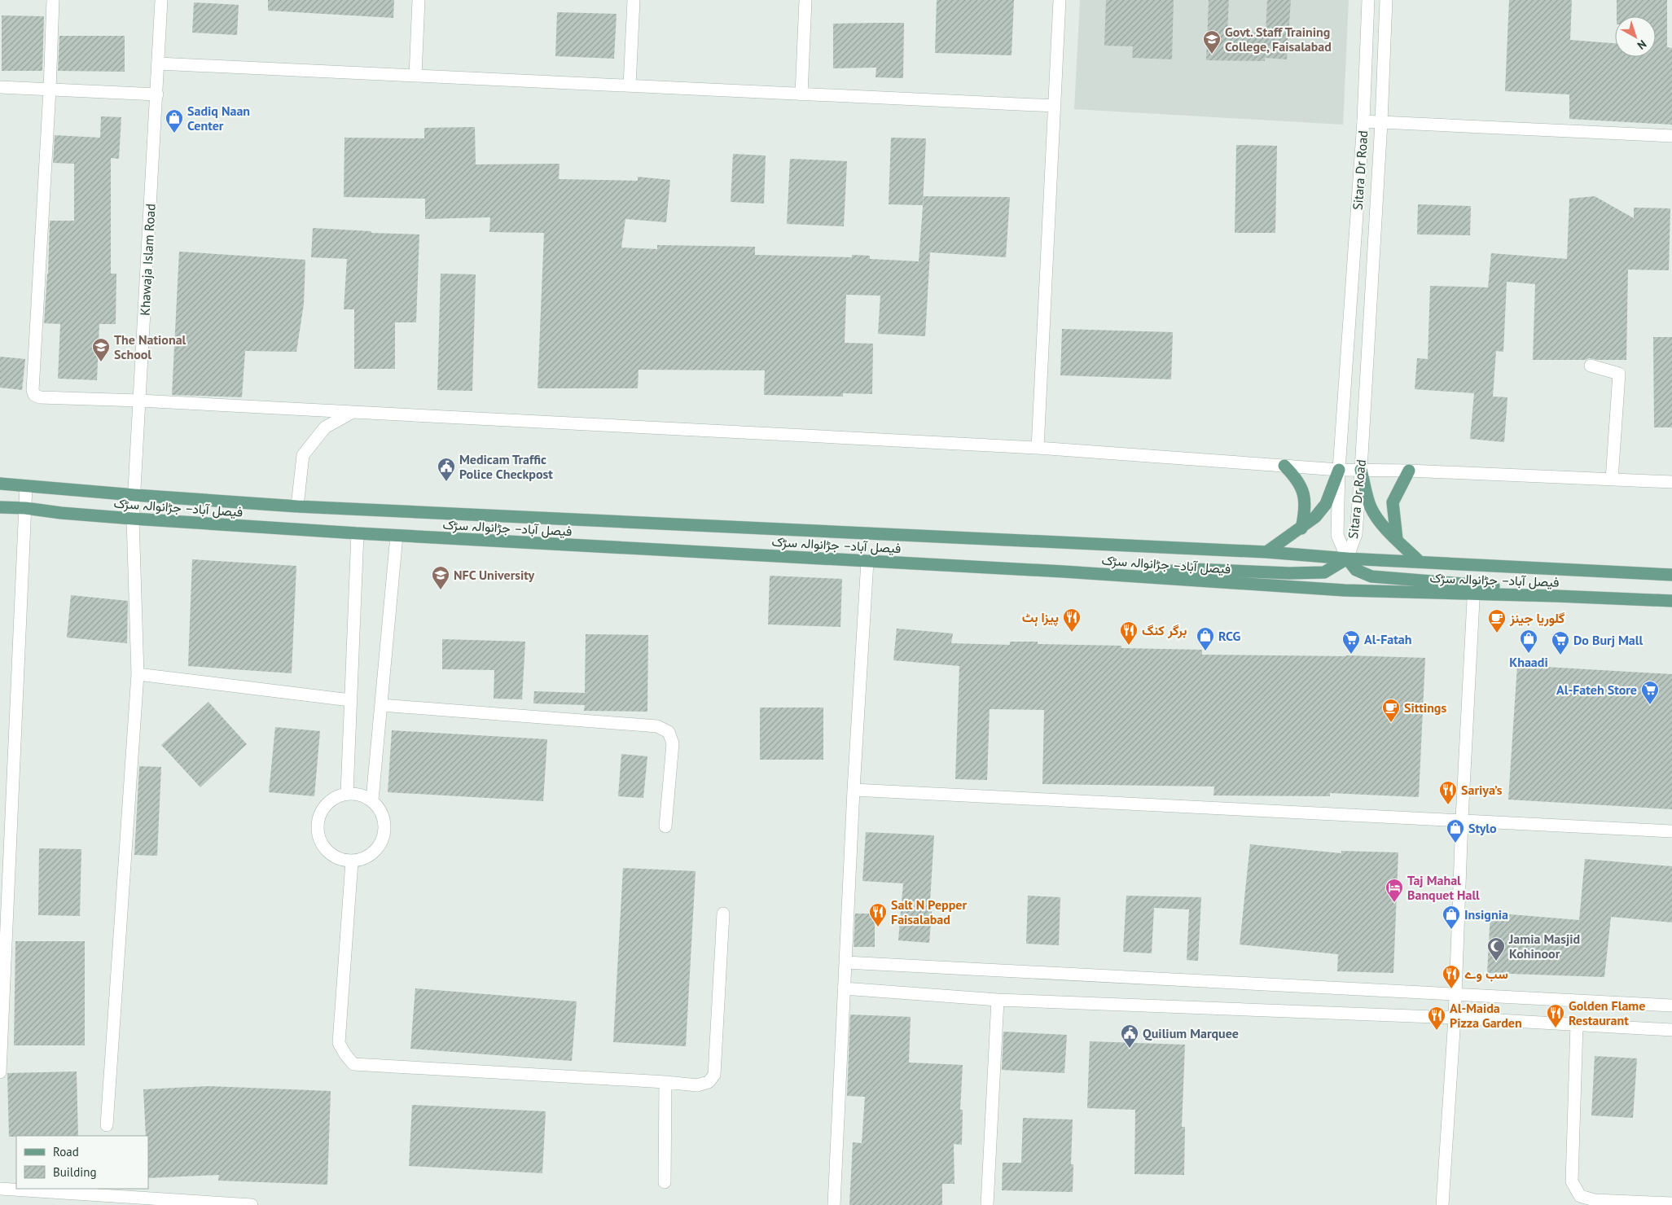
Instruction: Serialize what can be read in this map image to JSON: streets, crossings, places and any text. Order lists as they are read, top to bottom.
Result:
{
  "streets": {
    "main road": ["فیصل آباد– جڑانوالہ سڑک"],
    "street": ["Sitara Dr Road", "Khawaja Islam Road"]
  },
  "crossings": [
    ["Sitara Dr Road", "فیصل آباد– جڑانوالہ سڑک"],
    ["Khawaja Islam Road", "فیصل آباد– جڑانوالہ سڑک"]
  ],
  "places": {
    "school or university": ["Govt. Staff Training College, Faisalabad", "The National School", "NFC University"],
    "shop": [
      "Sadiq Naan Center",
      "RCG",
      "Khaadi",
      "Stylo",
      "Insignia"
    ],
    "public building": ["Medicam Traffic Police Checkpost", "Quilium Marquee"],
    "restaurant": [
      "پیزا ہٹ",
      "برگر کنگ",
      "Sariya’s",
      "Salt N Pepper Faisalabad",
      "سب وے",
      "Golden Flame Restaurant",
      "Al-Maida Pizza Garden"
    ],
    "cafe": ["گلوریا جینز", "Sittings"],
    "supermarket": ["Al-Fatah", "Do Burj Mall", "Al-Fateh Store"],
    "hotel": ["Taj Mahal Banquet Hall"],
    "mosque": ["Jamia Masjid Kohinoor"]
  },
  "legend": ["Road", "Building"],
  "north": "bottom right"
}
